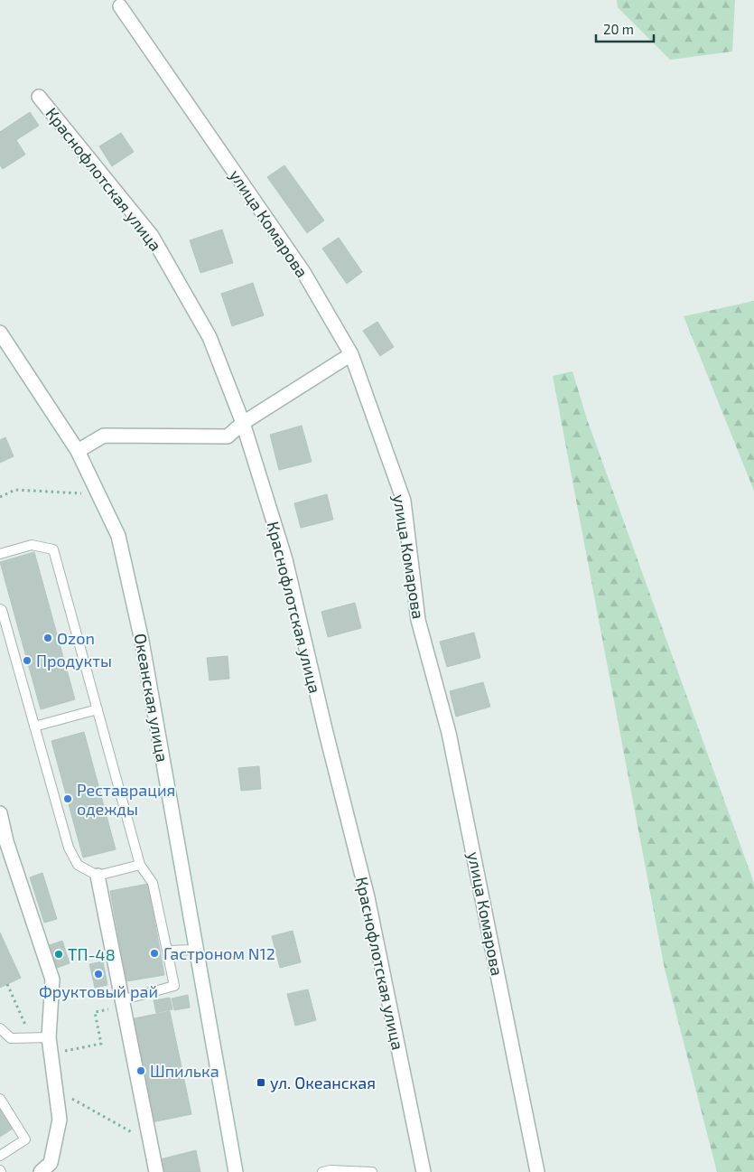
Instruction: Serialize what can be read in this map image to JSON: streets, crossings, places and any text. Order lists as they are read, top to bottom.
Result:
{
  "streets": {
    "street": ["Краснофлотская улица", "улица Комарова", "Океанская улица"]
  },
  "places": {
    "other": [
      "Ozon",
      "Продукты",
      "Реставрация одежды",
      "Гастроном N12",
      "ТП-48",
      "Фруктовый рай",
      "Шпилька"
    ],
    "transit": ["ул. Океанская"]
  },
  "scale_bar": "20 m"
}
